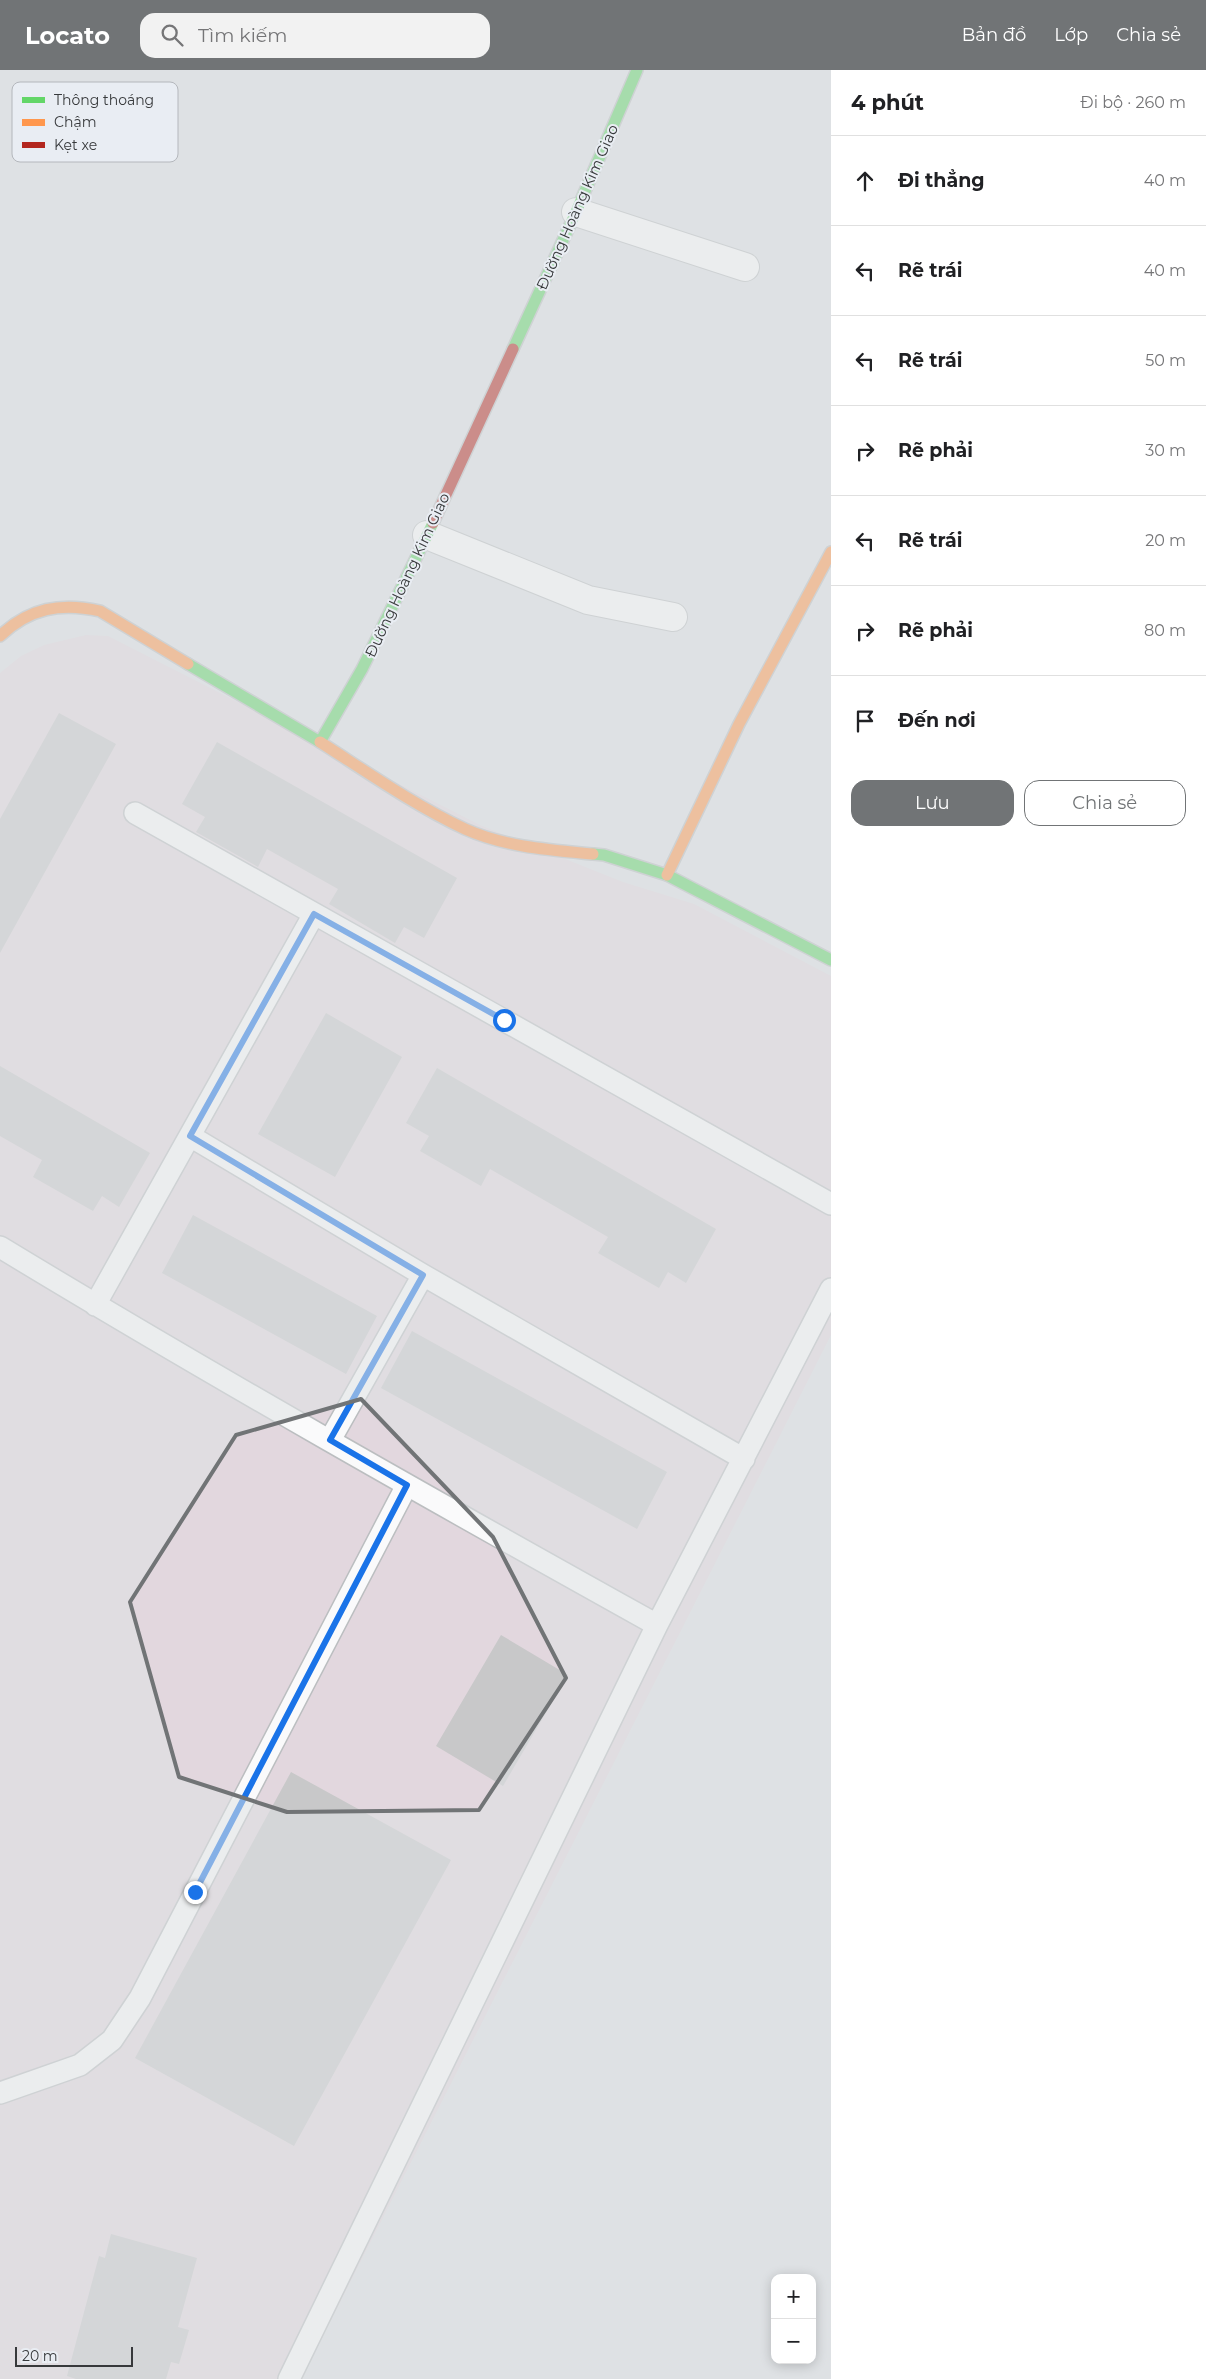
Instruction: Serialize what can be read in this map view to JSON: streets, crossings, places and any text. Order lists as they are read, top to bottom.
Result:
{
  "streets": {
    "street": ["Đường Hoàng Kim Giao"]
  },
  "legend": ["Thông thoáng", "Chậm", "Kẹt xe"],
  "scale_bar": "20 m",
  "page": {
    "header": "Locato",
    "search": "Tìm kiếm",
    "nav": ["Bản đồ", "Lớp", "Chia sẻ"],
    "heading": ["4 phút", "Đi bộ · 260 m"],
    "list": [
      ["Đi thẳng", "40 m"],
      ["Rẽ trái", "40 m"],
      ["Rẽ trái", "50 m"],
      ["Rẽ phải", "30 m"],
      ["Rẽ trái", "20 m"],
      ["Rẽ phải", "80 m"],
      "Đến nơi"
    ],
    "buttons": ["Lưu", "Chia sẻ"],
    "map_buttons": ["+", "−"],
    "scale": "20 m"
  }
}
